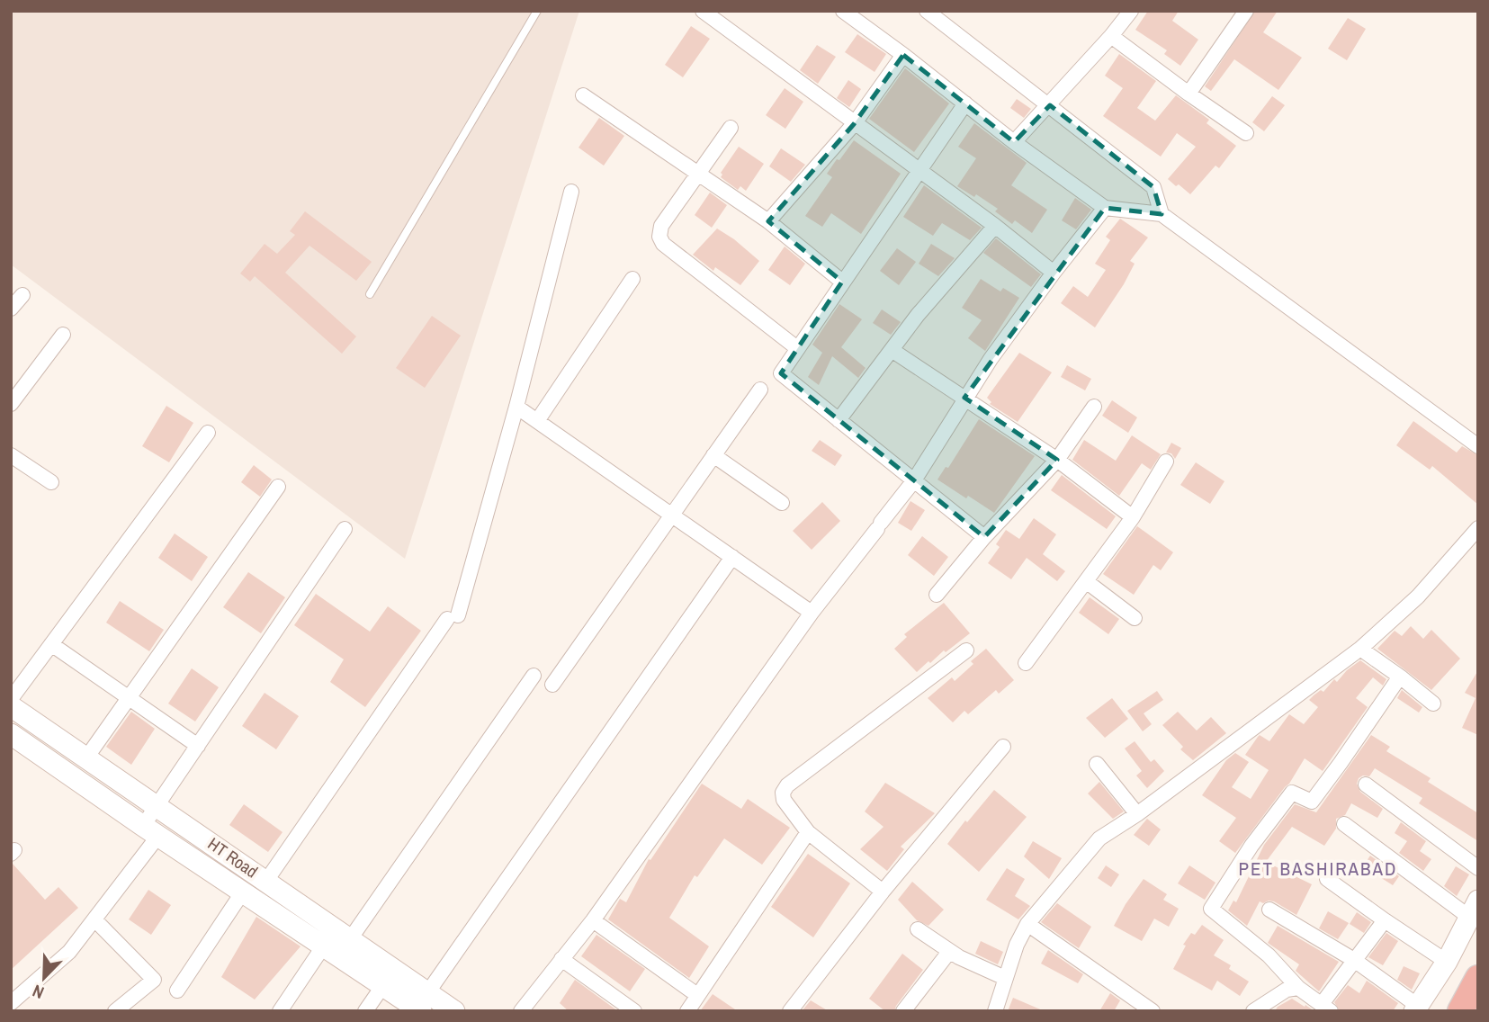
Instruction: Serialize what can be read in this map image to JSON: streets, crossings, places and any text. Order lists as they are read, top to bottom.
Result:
{
  "streets": {
    "street": ["HT Road"]
  },
  "districts": ["PET BASHIRABAD"],
  "north": "bottom left"
}
